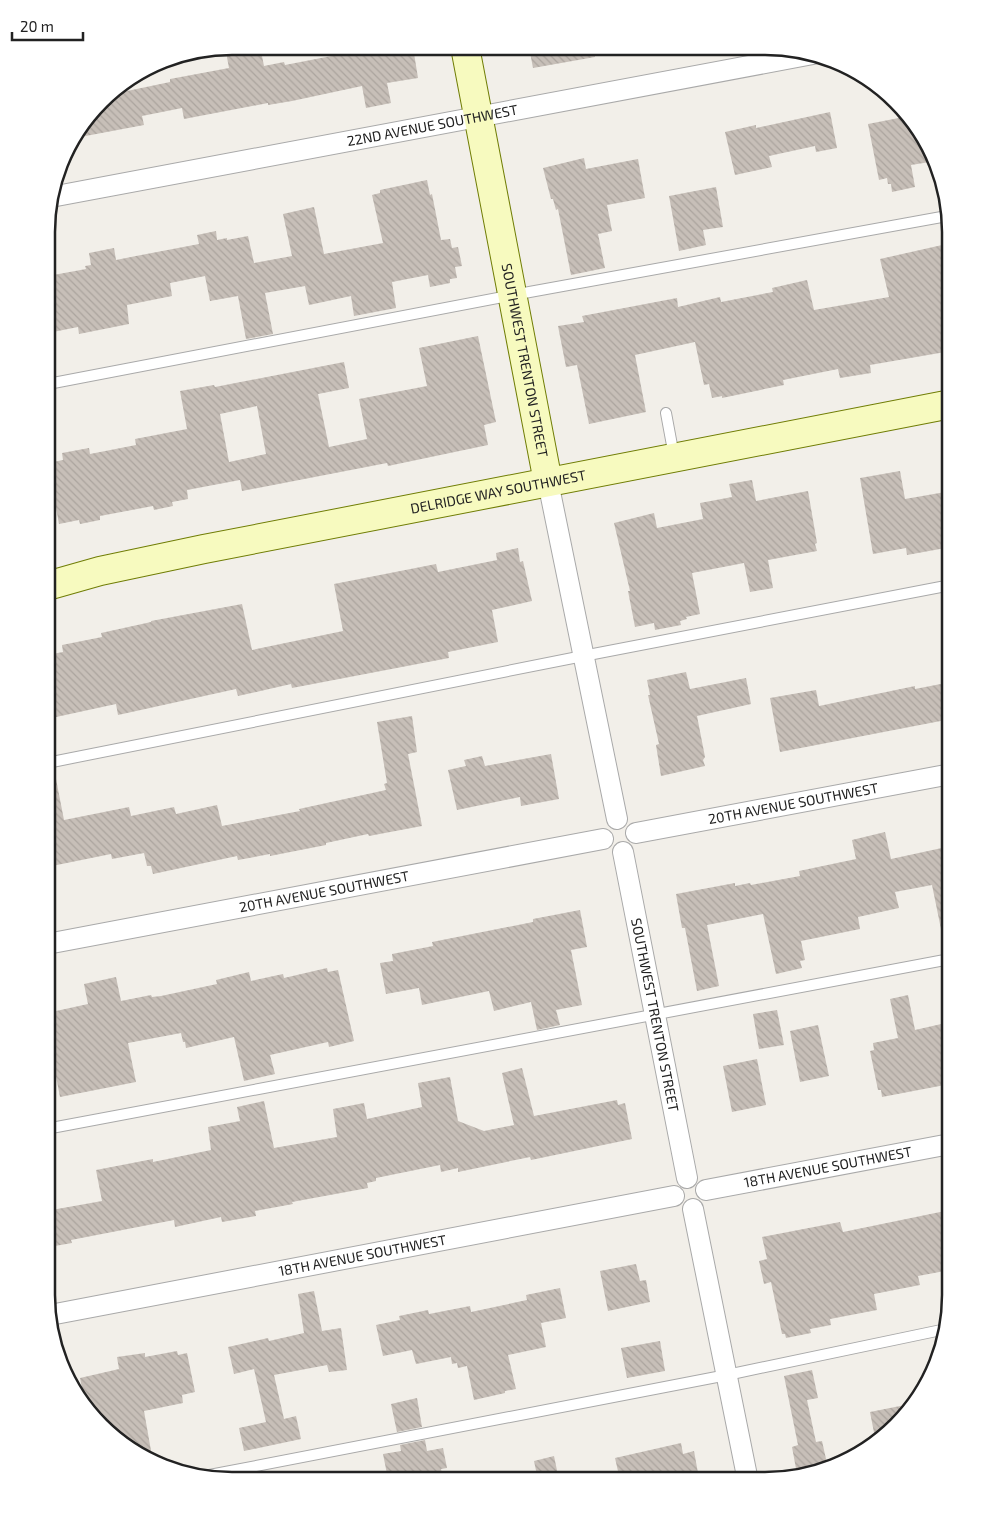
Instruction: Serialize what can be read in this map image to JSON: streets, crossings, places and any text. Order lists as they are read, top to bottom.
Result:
{
  "streets": {
    "main road": ["SOUTHWEST TRENTON STREET", "DELRIDGE WAY SOUTHWEST"],
    "street": ["22ND AVENUE SOUTHWEST", "20TH AVENUE SOUTHWEST", "18TH AVENUE SOUTHWEST"]
  },
  "crossings": [
    ["22ND AVENUE SOUTHWEST", "SOUTHWEST TRENTON STREET"],
    ["SOUTHWEST TRENTON STREET", "DELRIDGE WAY SOUTHWEST"],
    ["SOUTHWEST TRENTON STREET", "20TH AVENUE SOUTHWEST"],
    ["SOUTHWEST TRENTON STREET", "18TH AVENUE SOUTHWEST"]
  ],
  "scale_bar": "20 m"
}
